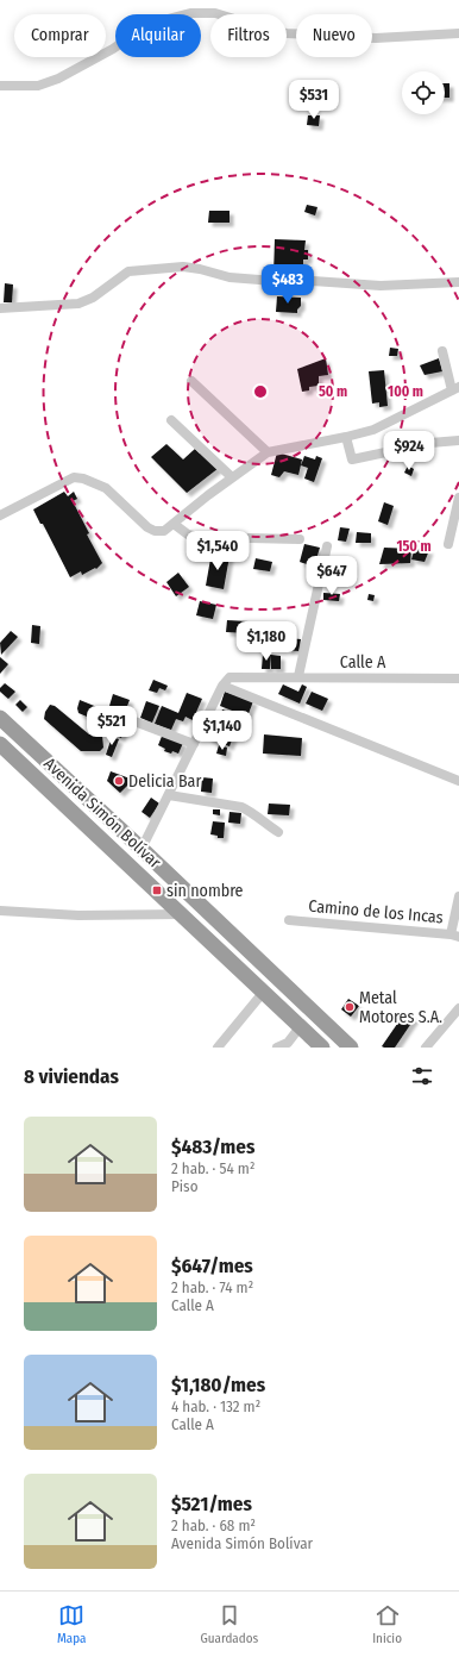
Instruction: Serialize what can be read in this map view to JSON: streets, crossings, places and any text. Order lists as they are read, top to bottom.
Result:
{
  "streets": {
    "highway": ["Avenida Simón Bolívar"],
    "street": ["Calle A", "Camino de los Incas"]
  },
  "places": {
    "other": ["Delicia Bar", "Metal Motores S.A."],
    "transit": ["sin nombre"]
  },
  "page": {
    "chip": [
      "Comprar",
      "Alquilar",
      "Filtros",
      "Nuevo"
    ],
    "price": [
      "$531",
      "$483",
      "$924",
      "$1,540",
      "$647",
      "$1,180",
      "$521",
      "$1,140"
    ],
    "heading": "8 viviendas",
    "list": [
      {
        "name": "$483/mes",
        "note": "2 hab. · 54 m² · Piso"
      },
      {
        "name": "$647/mes",
        "note": "2 hab. · 74 m² · Calle A"
      },
      {
        "name": "$1,180/mes",
        "note": "4 hab. · 132 m² · Calle A"
      },
      {
        "name": "$521/mes",
        "note": "2 hab. · 68 m² · Avenida Simón Bolívar"
      }
    ],
    "tabs": ["Mapa", "Guardados", "Inicio"]
  },
  "rings": ["50 m", "100 m", "150 m"]
}
